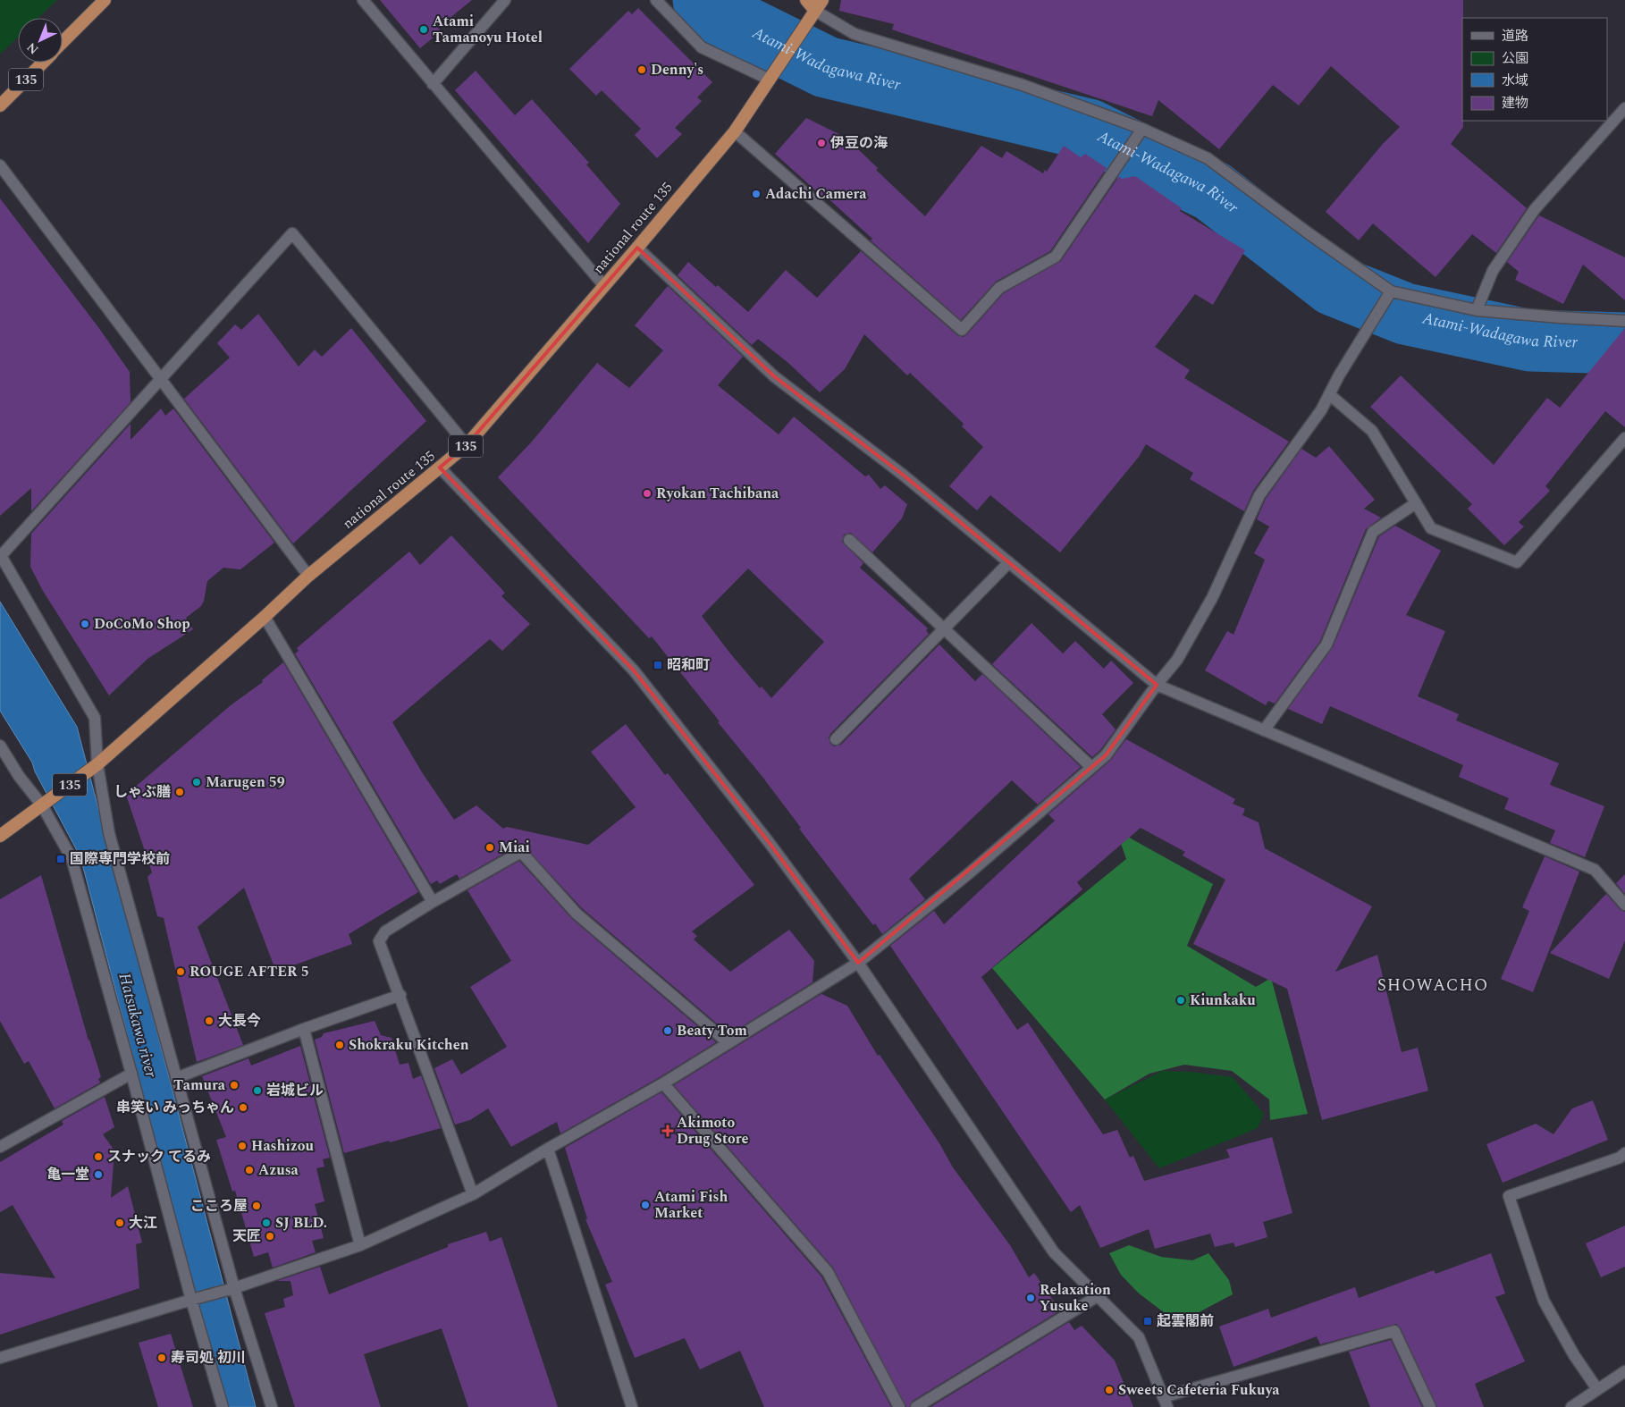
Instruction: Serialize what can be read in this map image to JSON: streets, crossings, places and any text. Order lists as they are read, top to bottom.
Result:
{
  "streets": {
    "highway": ["135", "national route 135"]
  },
  "crossings": [
    ["135", "national route 135"]
  ],
  "districts": ["SHOWACHO"],
  "water": ["Atami-Wadagawa River", "Hatsukawa river"],
  "places": {
    "other": [
      "Atami Tamanoyu Hotel",
      "Denny's",
      "伊豆の海",
      "Adachi Camera",
      "Ryokan Tachibana",
      "DoCoMo Shop",
      "Marugen 59",
      "しゃぶ膳",
      "Miai",
      "ROUGE AFTER 5",
      "Kiunkaku",
      "大長今",
      "Beaty Tom",
      "Shokraku Kitchen",
      "Tamura",
      "岩城ビル",
      "串笑い みっちゃん",
      "Hashizou",
      "スナック てるみ",
      "Azusa",
      "亀一堂",
      "Atami Fish Market",
      "こころ屋",
      "大江",
      "SJ BLD.",
      "天匠",
      "Relaxation Yusuke",
      "寿司処 初川",
      "Sweets Cafeteria Fukuya"
    ],
    "transit": ["昭和町", "国際専門学校前", "起雲閣前"],
    "health": ["Akimoto Drug Store"]
  },
  "legend": [
    "道路",
    "公園",
    "水域",
    "建物"
  ],
  "north": "bottom left"
}
